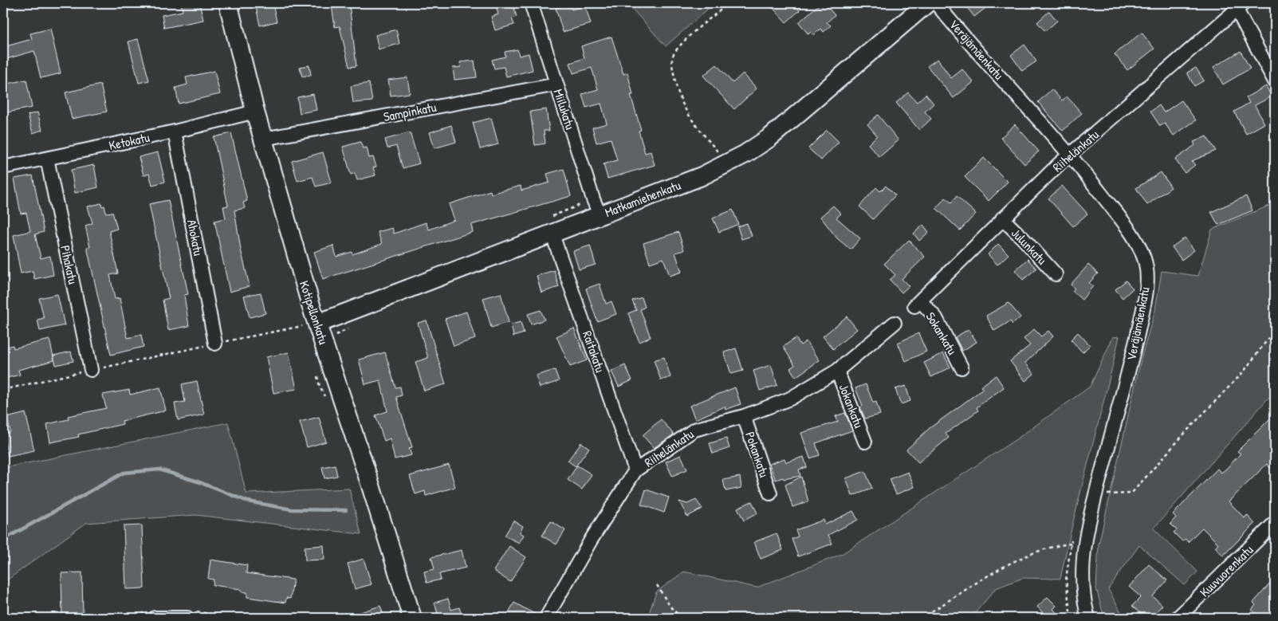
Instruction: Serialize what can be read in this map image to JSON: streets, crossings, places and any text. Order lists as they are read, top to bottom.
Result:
{
  "streets": {
    "street": [
      "Veräjämäenkatu",
      "Miilukatu",
      "Sampinkatu",
      "Ketokatu",
      "Riihelänkatu",
      "Matkamiehenkatu",
      "Ahokatu",
      "Julunkatu",
      "Pihakatu",
      "Kotipellonkatu",
      "Sokankatu",
      "Raitakatu",
      "Jokankatu",
      "Pokankatu",
      "Kuuvuorenkatu"
    ]
  },
  "crossings": [
    ["Veräjämäenkatu", "Riihelänkatu"],
    ["Miilukatu", "Sampinkatu"],
    ["Miilukatu", "Matkamiehenkatu"],
    ["Sampinkatu", "Kotipellonkatu"],
    ["Ketokatu", "Ahokatu"],
    ["Ketokatu", "Pihakatu"],
    ["Ketokatu", "Kotipellonkatu"],
    ["Riihelänkatu", "Julunkatu"],
    ["Riihelänkatu", "Sokankatu"],
    ["Riihelänkatu", "Raitakatu"],
    ["Riihelänkatu", "Jokankatu"],
    ["Riihelänkatu", "Pokankatu"],
    ["Matkamiehenkatu", "Kotipellonkatu"],
    ["Matkamiehenkatu", "Raitakatu"]
  ]
}
